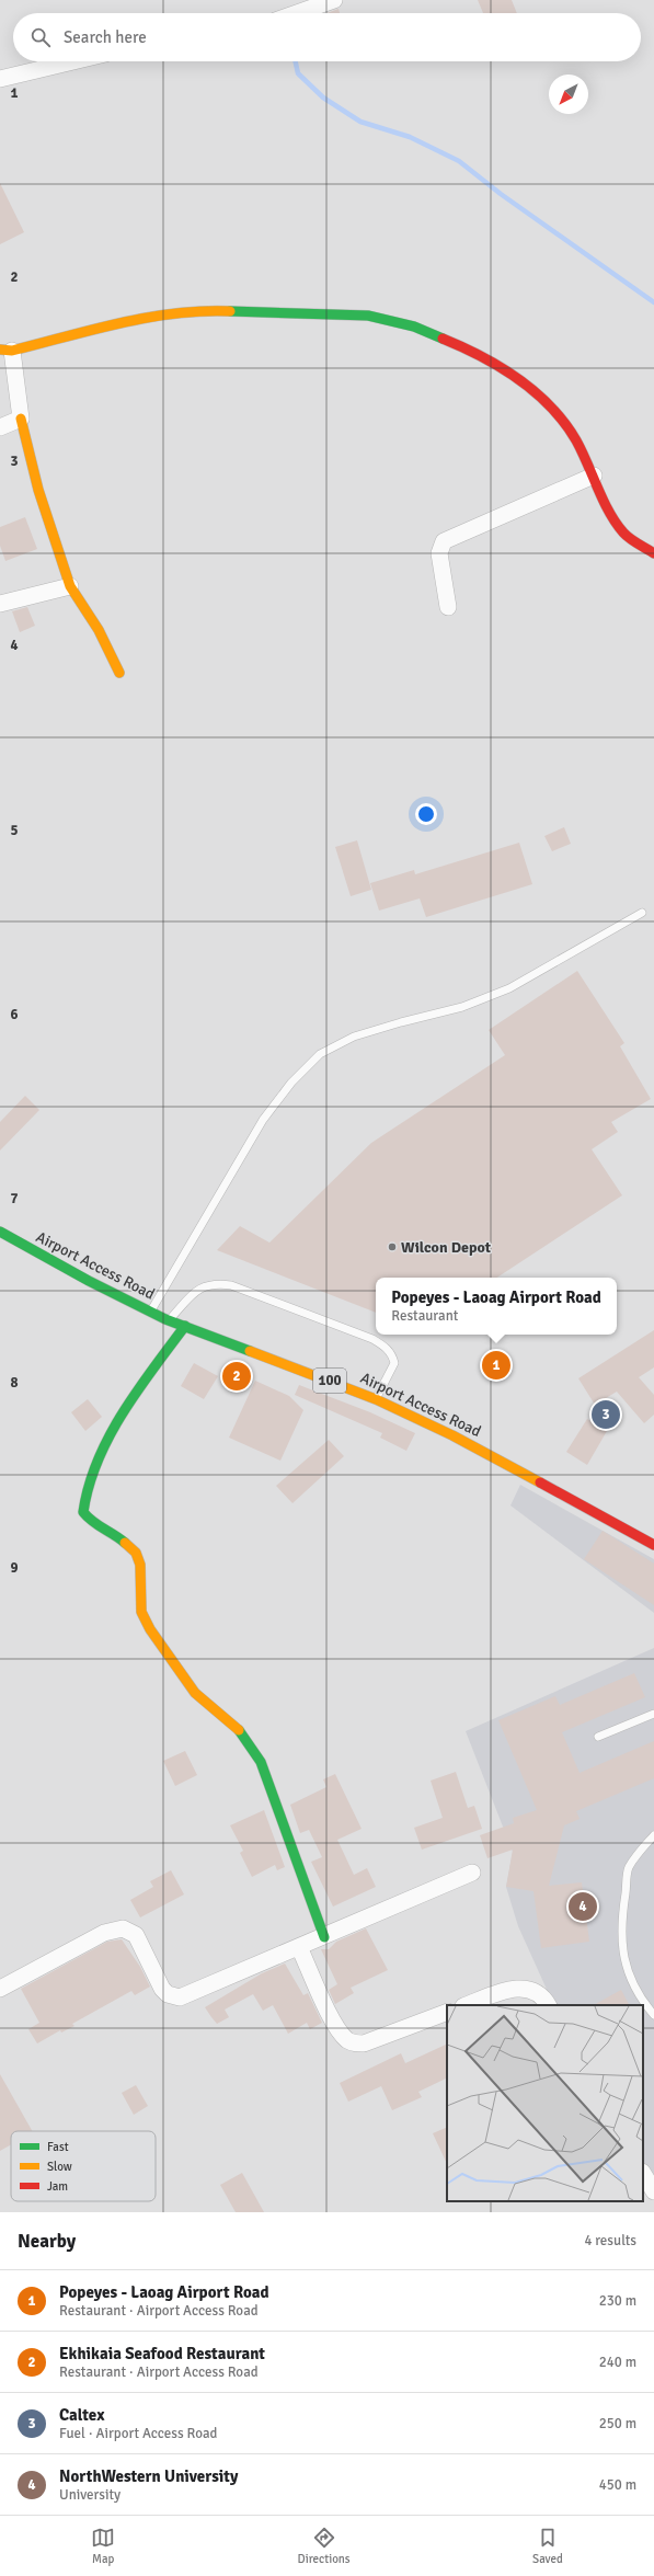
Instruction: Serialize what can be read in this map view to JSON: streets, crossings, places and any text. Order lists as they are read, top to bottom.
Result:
{
  "streets": {
    "street": ["Airport Access Road", "100"]
  },
  "places": ["Wilcon Depot"],
  "legend": ["Fast", "Slow", "Jam"],
  "north": "bottom left",
  "page": {
    "search": "Search here",
    "popup": ["Popeyes - Laoag Airport Road", "Restaurant"],
    "pins": [
      "1",
      "2",
      "3",
      "4"
    ],
    "heading": ["Nearby", "4 results"],
    "list": [
      {
        "mark": "1",
        "name": "Popeyes - Laoag Airport Road",
        "note": "Restaurant · Airport Access Road",
        "value": "230 m"
      },
      {
        "mark": "2",
        "name": "Ekhikaia Seafood Restaurant",
        "note": "Restaurant · Airport Access Road",
        "value": "240 m"
      },
      {
        "mark": "3",
        "name": "Caltex",
        "note": "Fuel · Airport Access Road",
        "value": "250 m"
      },
      {
        "mark": "4",
        "name": "NorthWestern University",
        "note": "University",
        "value": "450 m"
      }
    ],
    "nav": ["Map", "Directions", "Saved"]
  },
  "grid": {
    "rows": [
      "1",
      "2",
      "3",
      "4",
      "5",
      "6",
      "7",
      "8",
      "9"
    ]
  }
}
